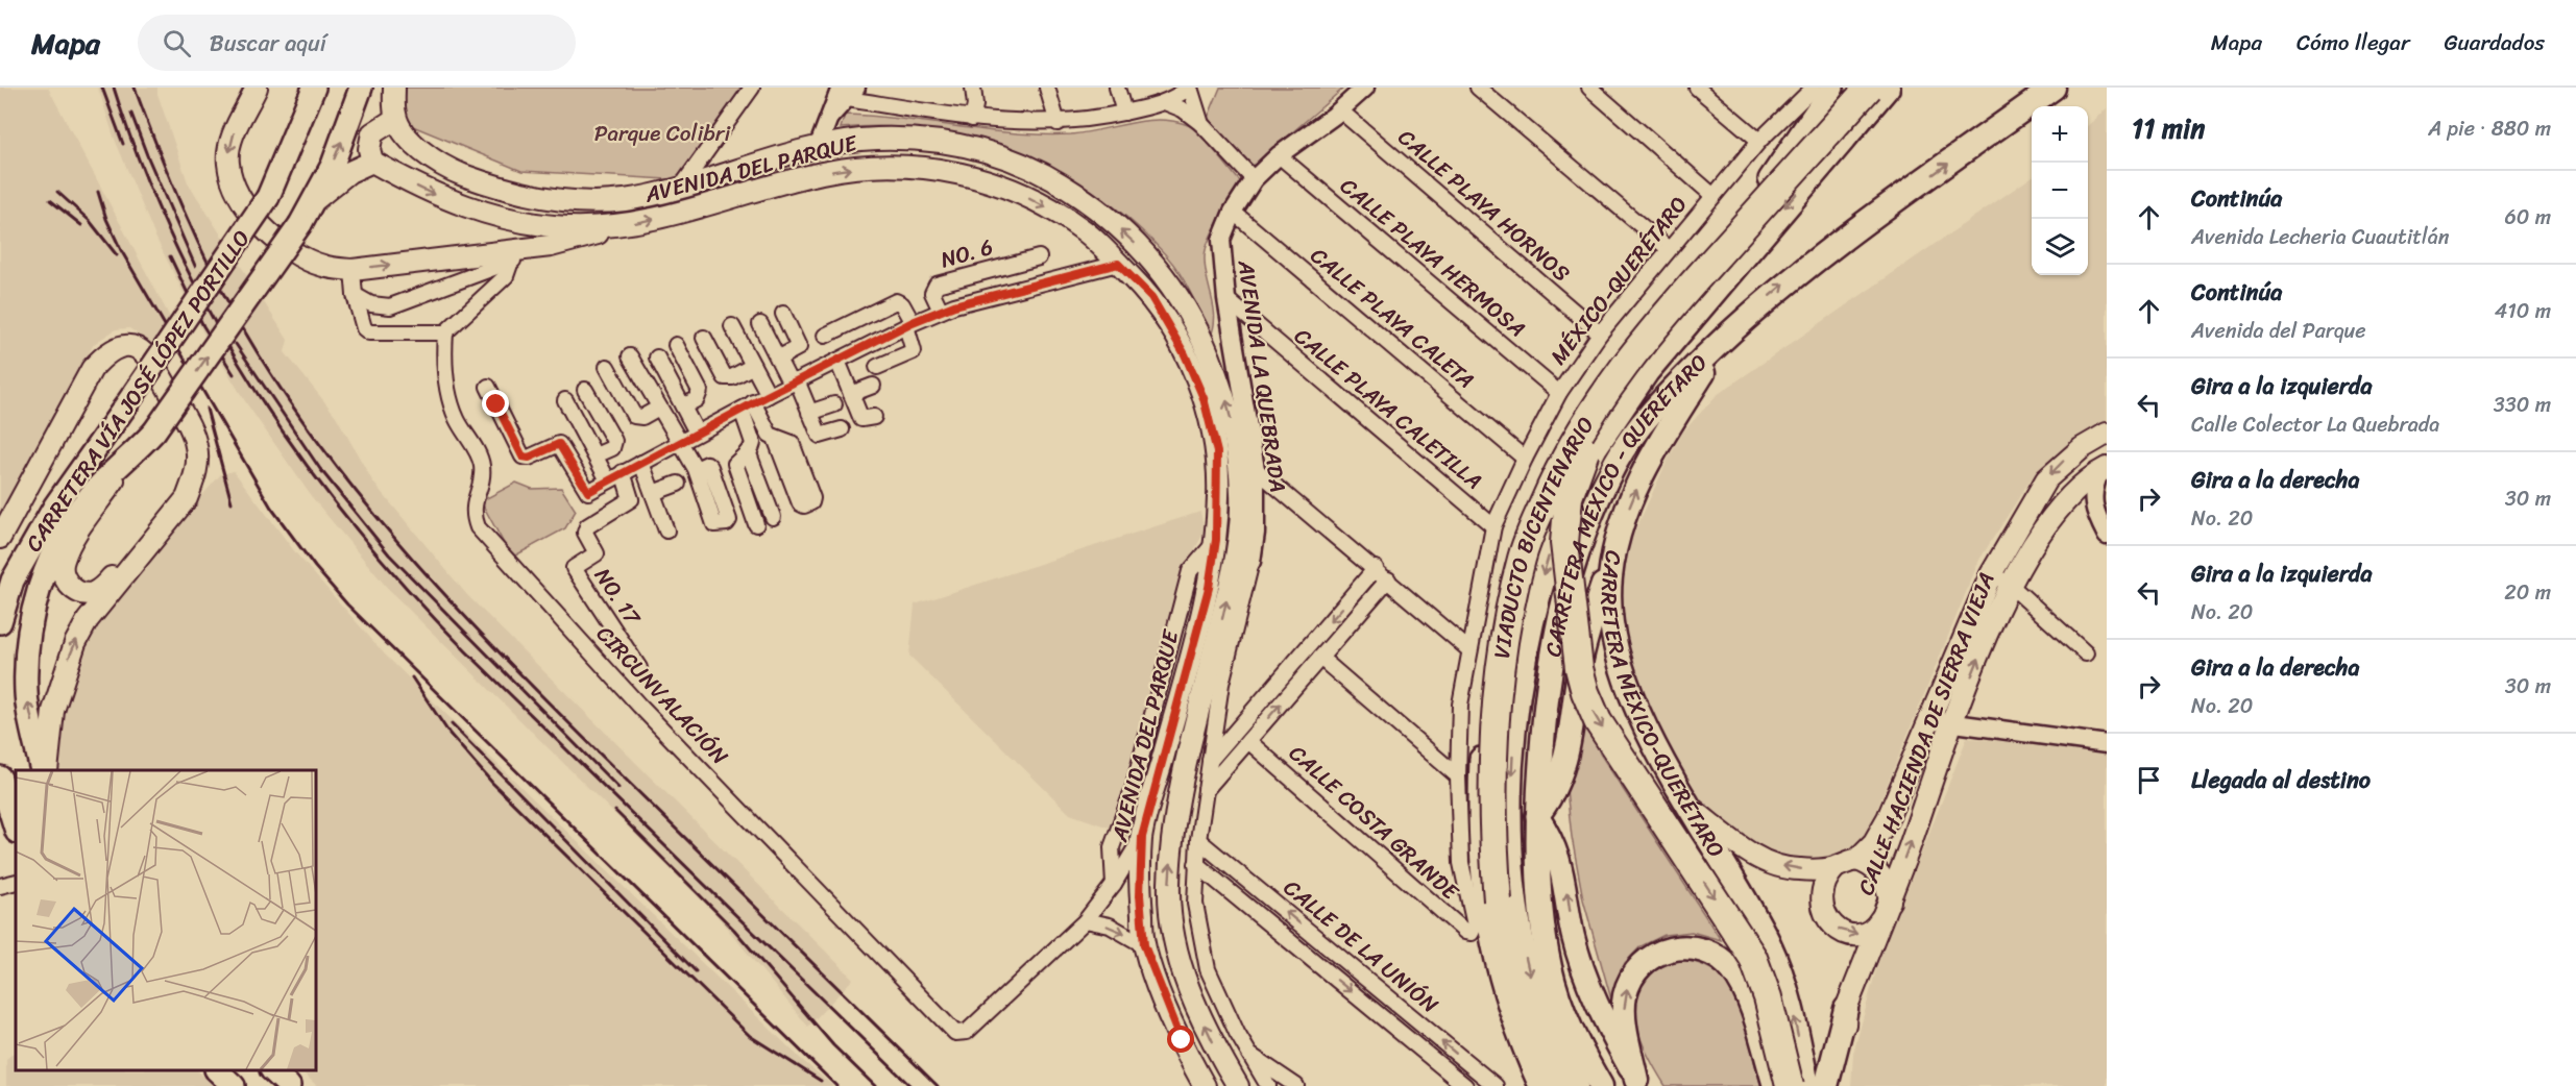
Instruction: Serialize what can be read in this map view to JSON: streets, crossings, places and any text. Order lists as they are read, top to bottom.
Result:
{
  "streets": {
    "highway": ["CARRETERA MÉXICO - QUERÉTARO", "VIADUCTO BICENTENARIO", "CARRETERA MÉXICO-QUERÉTARO"],
    "main road": ["AVENIDA DEL PARQUE", "CARRETERA VÍA JOSÉ LÓPEZ PORTILLO", "CALLE HACIENDA DE SIERRA VIEJA"],
    "street": [
      "CALLE PLAYA HORNOS",
      "NO. 6",
      "CALLE PLAYA HERMOSA",
      "MÉXICO-QUERÉTARO",
      "CALLE PLAYA CALETA",
      "AVENIDA LA QUEBRADA",
      "CALLE PLAYA CALETILLA",
      "NO. 17",
      "CIRCUNVALACIÓN",
      "CALLE COSTA GRANDE",
      "CALLE DE LA UNIÓN"
    ]
  },
  "crossings": [
    ["AVENIDA DEL PARQUE", "AVENIDA LA QUEBRADA"],
    ["CALLE PLAYA HORNOS", "MÉXICO-QUERÉTARO"],
    ["CALLE PLAYA HORNOS", "AVENIDA LA QUEBRADA"],
    ["CALLE PLAYA HERMOSA", "MÉXICO-QUERÉTARO"],
    ["CALLE PLAYA HERMOSA", "AVENIDA LA QUEBRADA"],
    ["MÉXICO-QUERÉTARO", "CALLE PLAYA CALETA"],
    ["MÉXICO-QUERÉTARO", "CALLE PLAYA CALETILLA"],
    ["MÉXICO-QUERÉTARO", "CALLE COSTA GRANDE"],
    ["CALLE PLAYA CALETA", "AVENIDA LA QUEBRADA"],
    ["AVENIDA LA QUEBRADA", "CALLE PLAYA CALETILLA"],
    ["AVENIDA LA QUEBRADA", "CALLE DE LA UNIÓN"],
    ["CARRETERA MÉXICO - QUERÉTARO", "VIADUCTO BICENTENARIO"],
    ["CARRETERA MÉXICO - QUERÉTARO", "CARRETERA MÉXICO-QUERÉTARO"],
    ["CARRETERA MÉXICO-QUERÉTARO", "CALLE HACIENDA DE SIERRA VIEJA"]
  ],
  "parks": ["Parque Colibri"],
  "page": {
    "header": "Mapa",
    "search": "Buscar aquí",
    "nav": ["Mapa", "Cómo llegar", "Guardados"],
    "heading": ["11 min", "A pie · 880 m"],
    "map_buttons": ["+", "−"],
    "list": [
      ["Continúa", "Avenida Lecheria Cuautitlán", "60 m"],
      ["Continúa", "Avenida del Parque", "410 m"],
      ["Gira a la izquierda", "Calle Colector La Quebrada", "330 m"],
      ["Gira a la derecha", "No. 20", "30 m"],
      ["Gira a la izquierda", "No. 20", "20 m"],
      ["Gira a la derecha", "No. 20", "30 m"],
      "Llegada al destino"
    ]
  }
}
